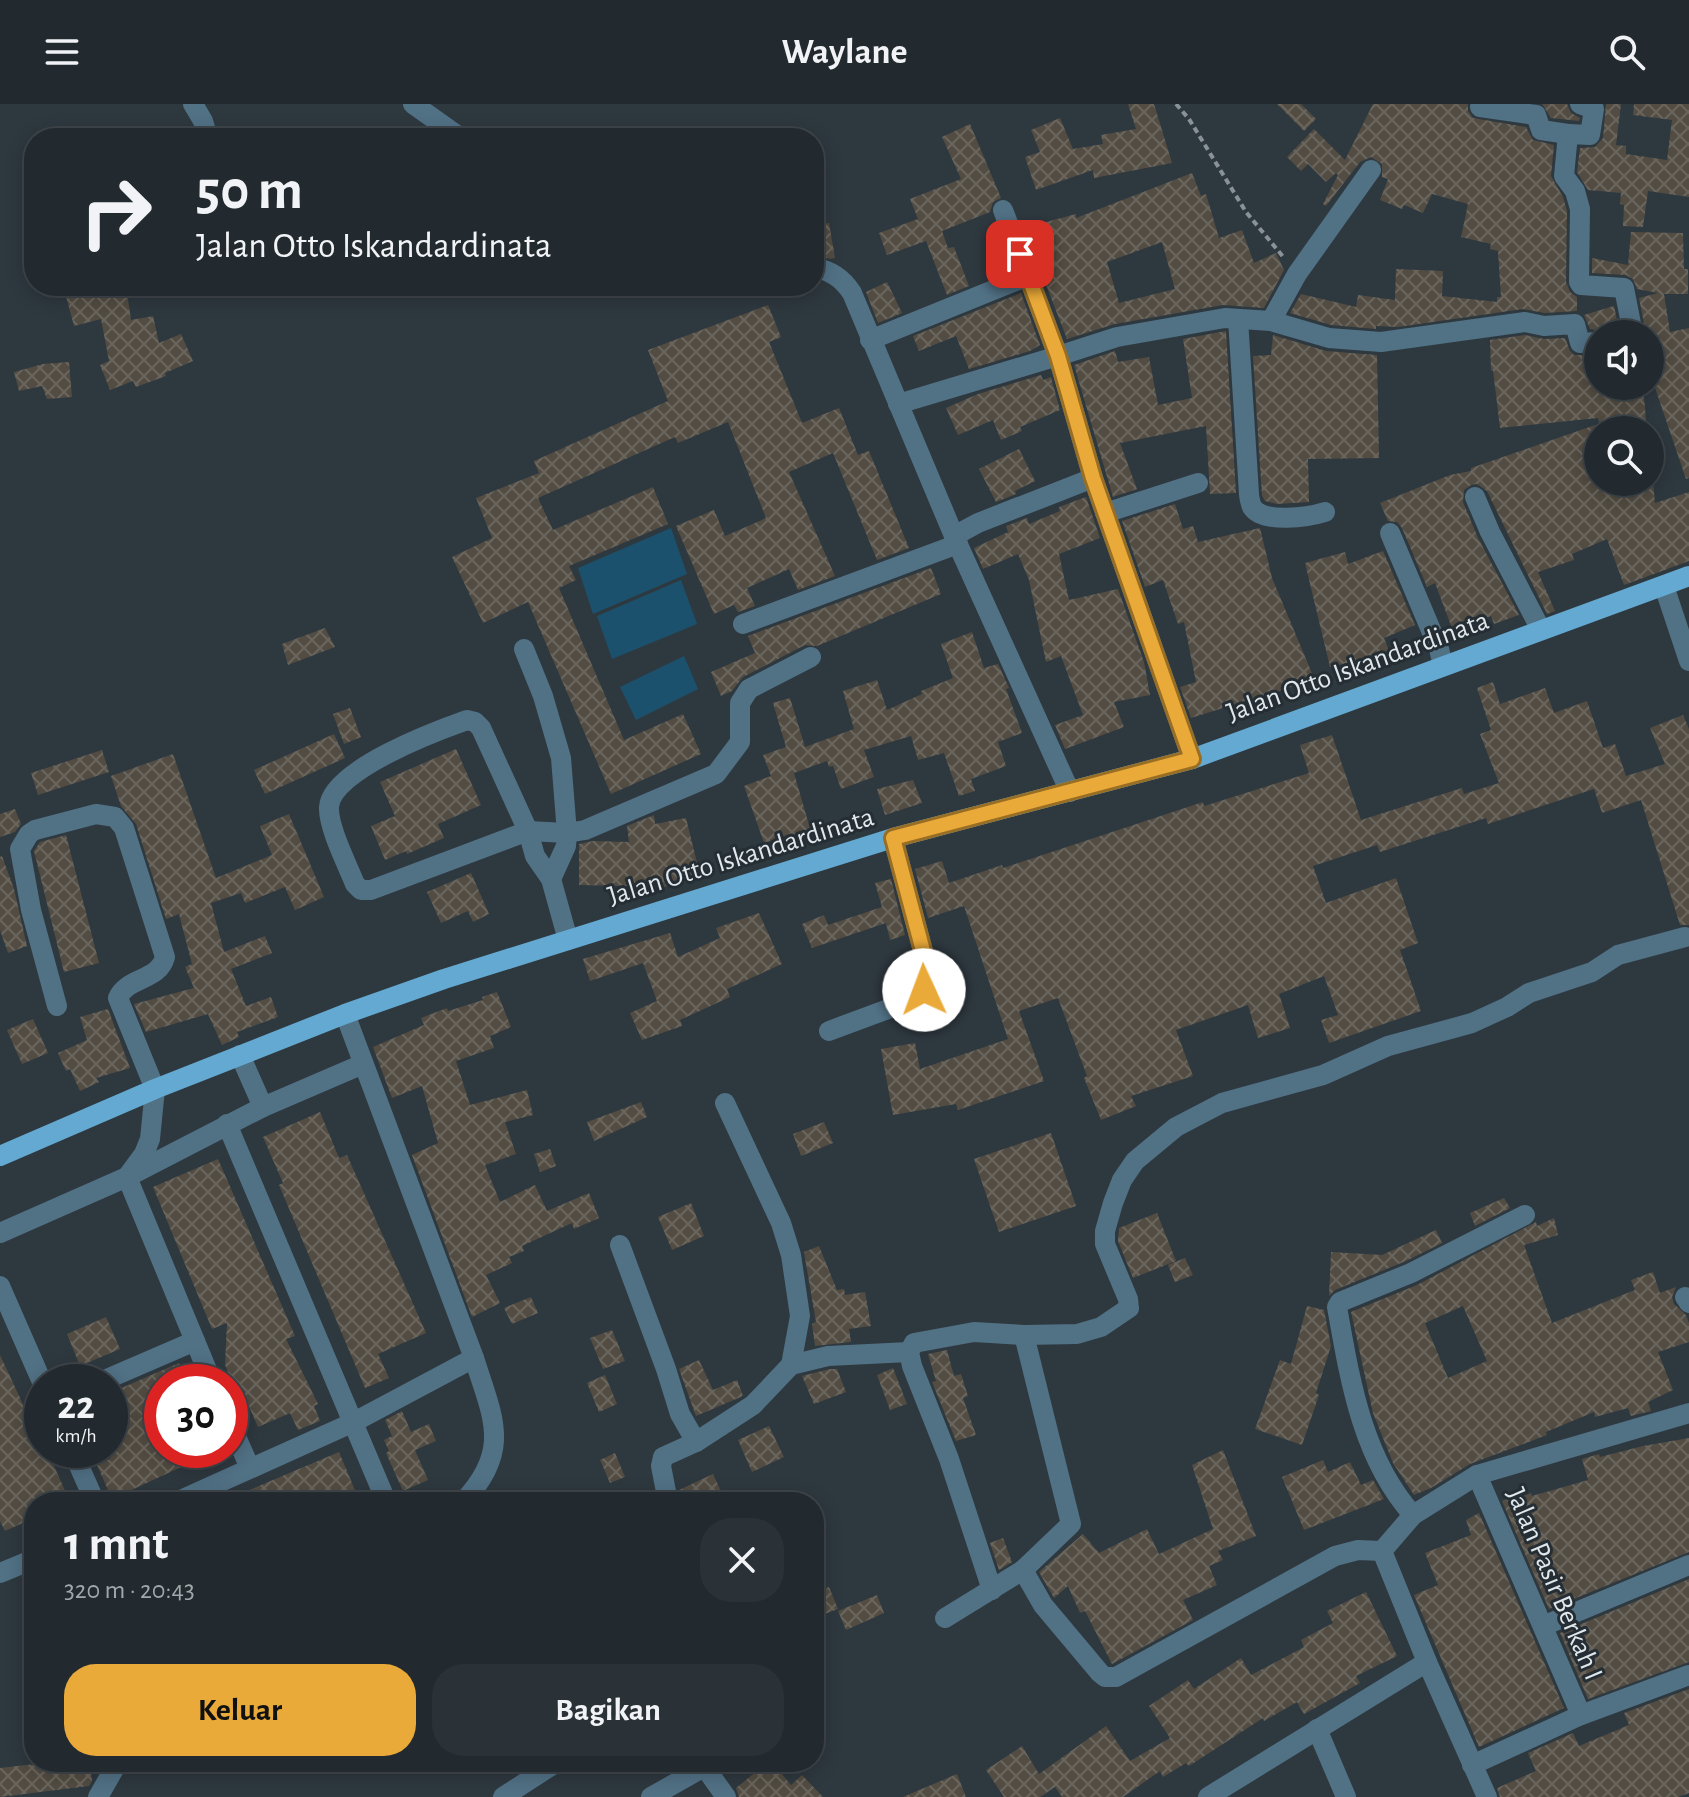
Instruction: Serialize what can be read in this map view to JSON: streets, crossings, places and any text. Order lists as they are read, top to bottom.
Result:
{
  "streets": {
    "main road": ["Jalan Otto Iskandardinata"],
    "street": ["Jalan Pasir Berkah I"]
  },
  "page": {
    "header": "Waylane",
    "turn": ["50 m", "Jalan Otto Iskandardinata"],
    "speed": "22 km/h",
    "limit": "30",
    "heading": ["1 mnt", "320 m · 20:43"],
    "buttons": ["Keluar", "Bagikan"]
  }
}
